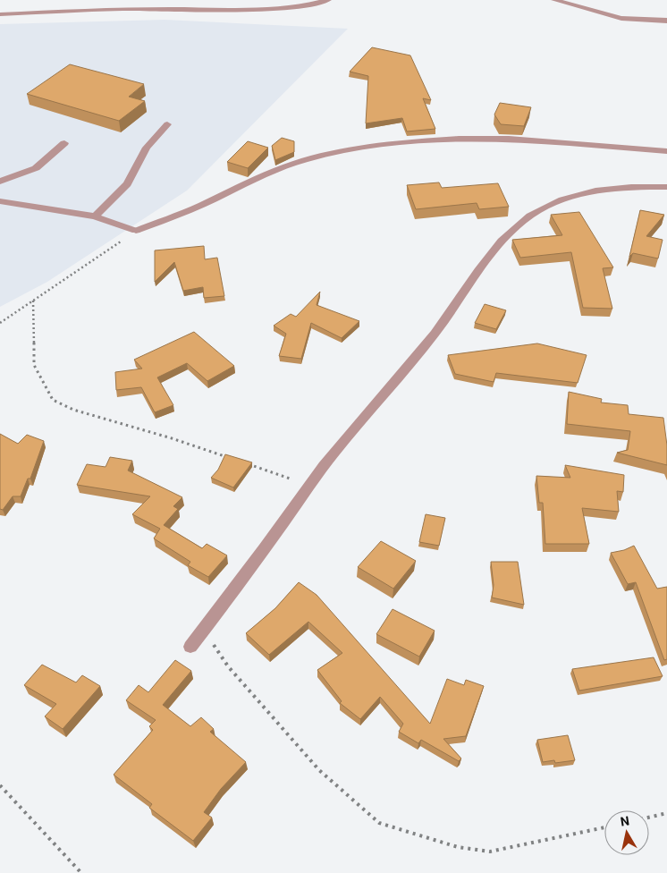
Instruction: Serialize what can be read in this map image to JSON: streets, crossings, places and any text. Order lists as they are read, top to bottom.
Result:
{
  "north": "top"
}
